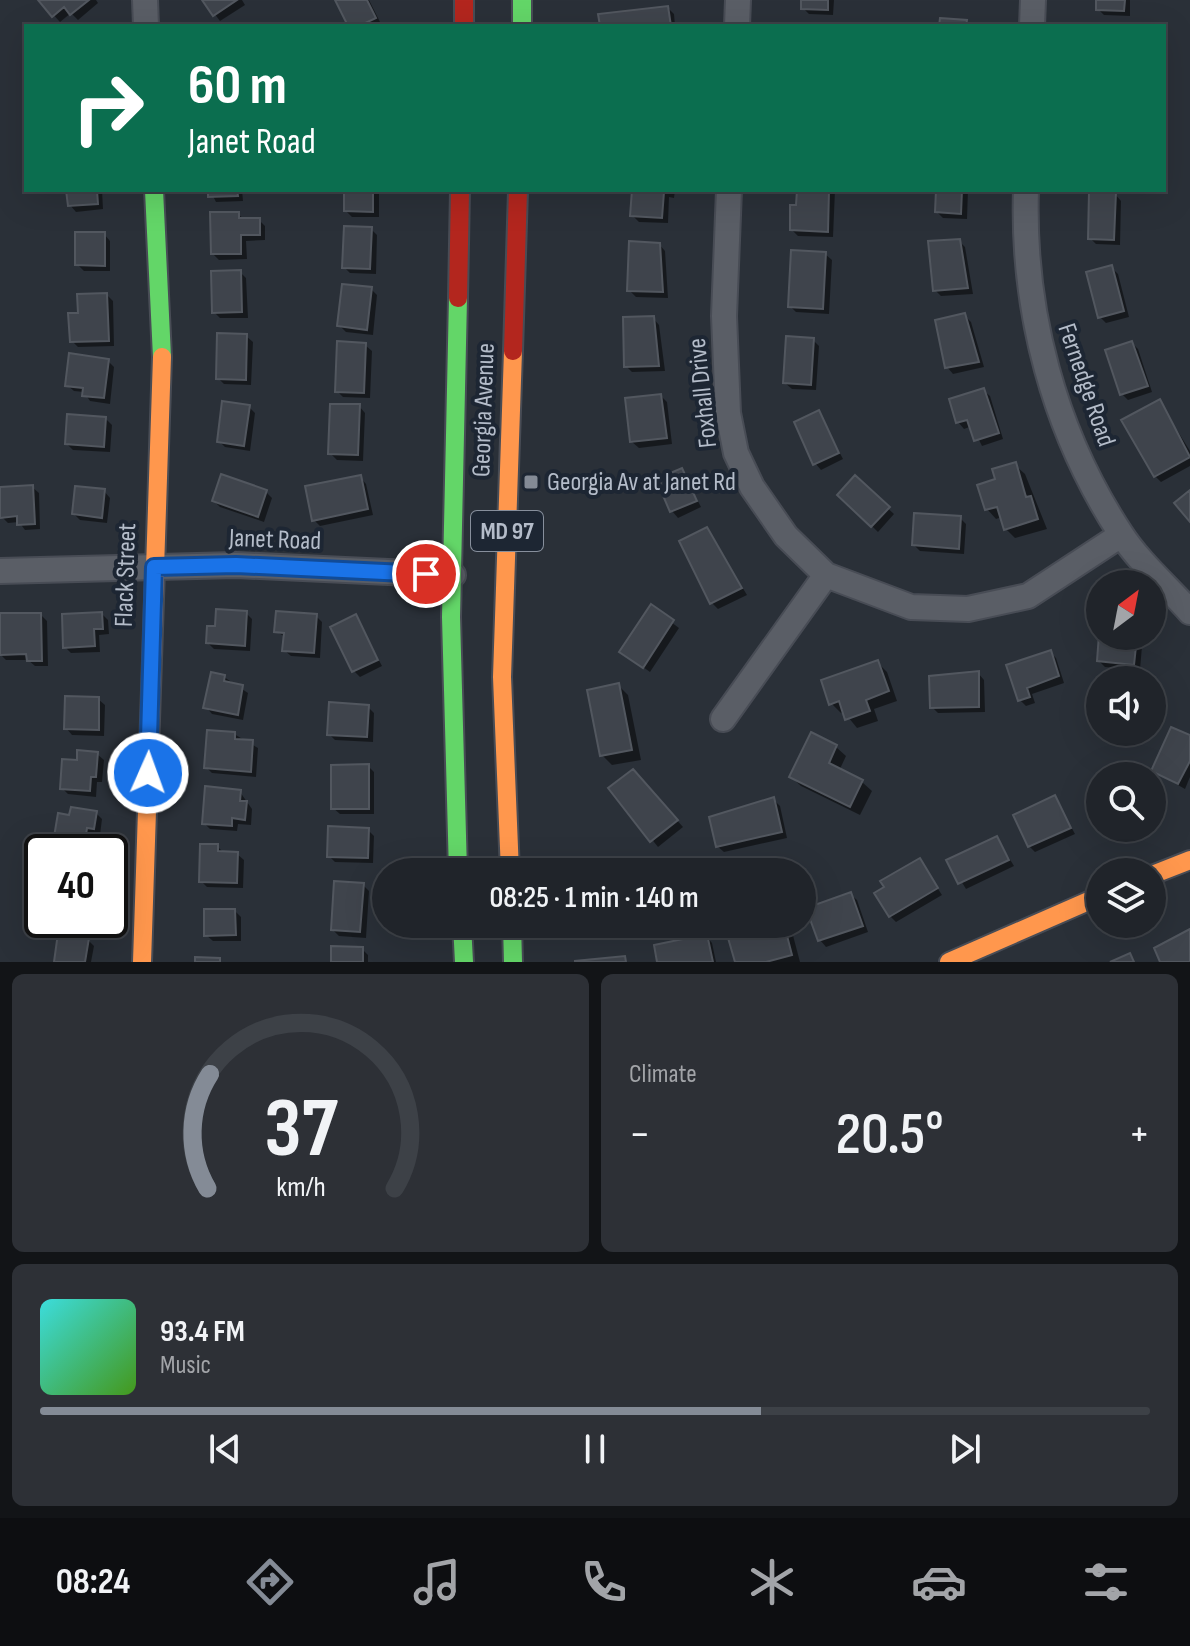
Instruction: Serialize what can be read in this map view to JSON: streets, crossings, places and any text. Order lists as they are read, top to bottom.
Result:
{
  "streets": {
    "main road": ["Georgia Avenue", "MD 97", "Flack Street"],
    "street": ["Fernedge Road", "Foxhall Drive", "Janet Road"]
  },
  "crossings": [
    ["Fernedge Road", "Foxhall Drive"],
    ["Georgia Avenue", "Janet Road"],
    ["Janet Road", "Flack Street"]
  ],
  "places": {
    "transit": ["Georgia Av at Janet Rd"]
  },
  "north": "top right",
  "page": {
    "turn": ["60 m", "Janet Road"],
    "limit": "40",
    "trip": "08:25 · 1 min · 140 m",
    "tile": "Climate",
    "heat": ["−", "20.5°", "+"],
    "song": ["93.4 FM", "Music"],
    "tabs": "08:24",
    "gauge": ["37", "km/h"]
  }
}
